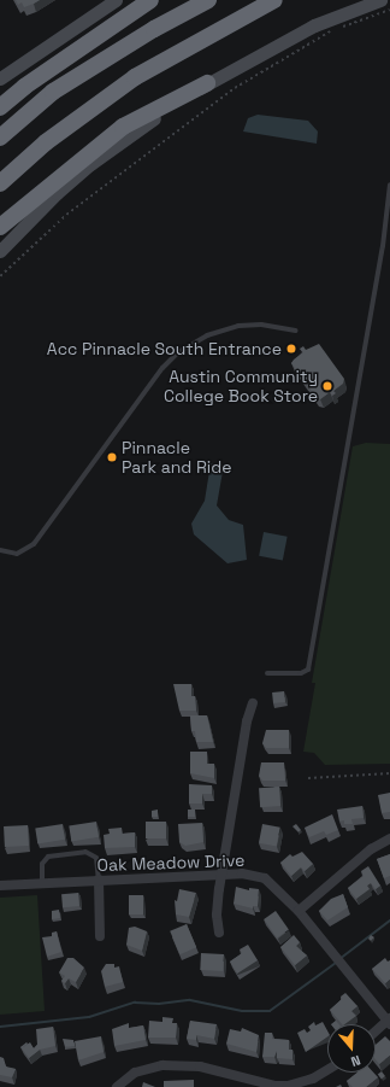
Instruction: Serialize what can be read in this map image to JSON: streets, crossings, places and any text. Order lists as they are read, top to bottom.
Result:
{
  "streets": {
    "street": ["Oak Meadow Drive"]
  },
  "places": ["Acc Pinnacle South Entrance", "Austin Community College Book Store", "Pinnacle Park and Ride"],
  "north": "bottom"
}
